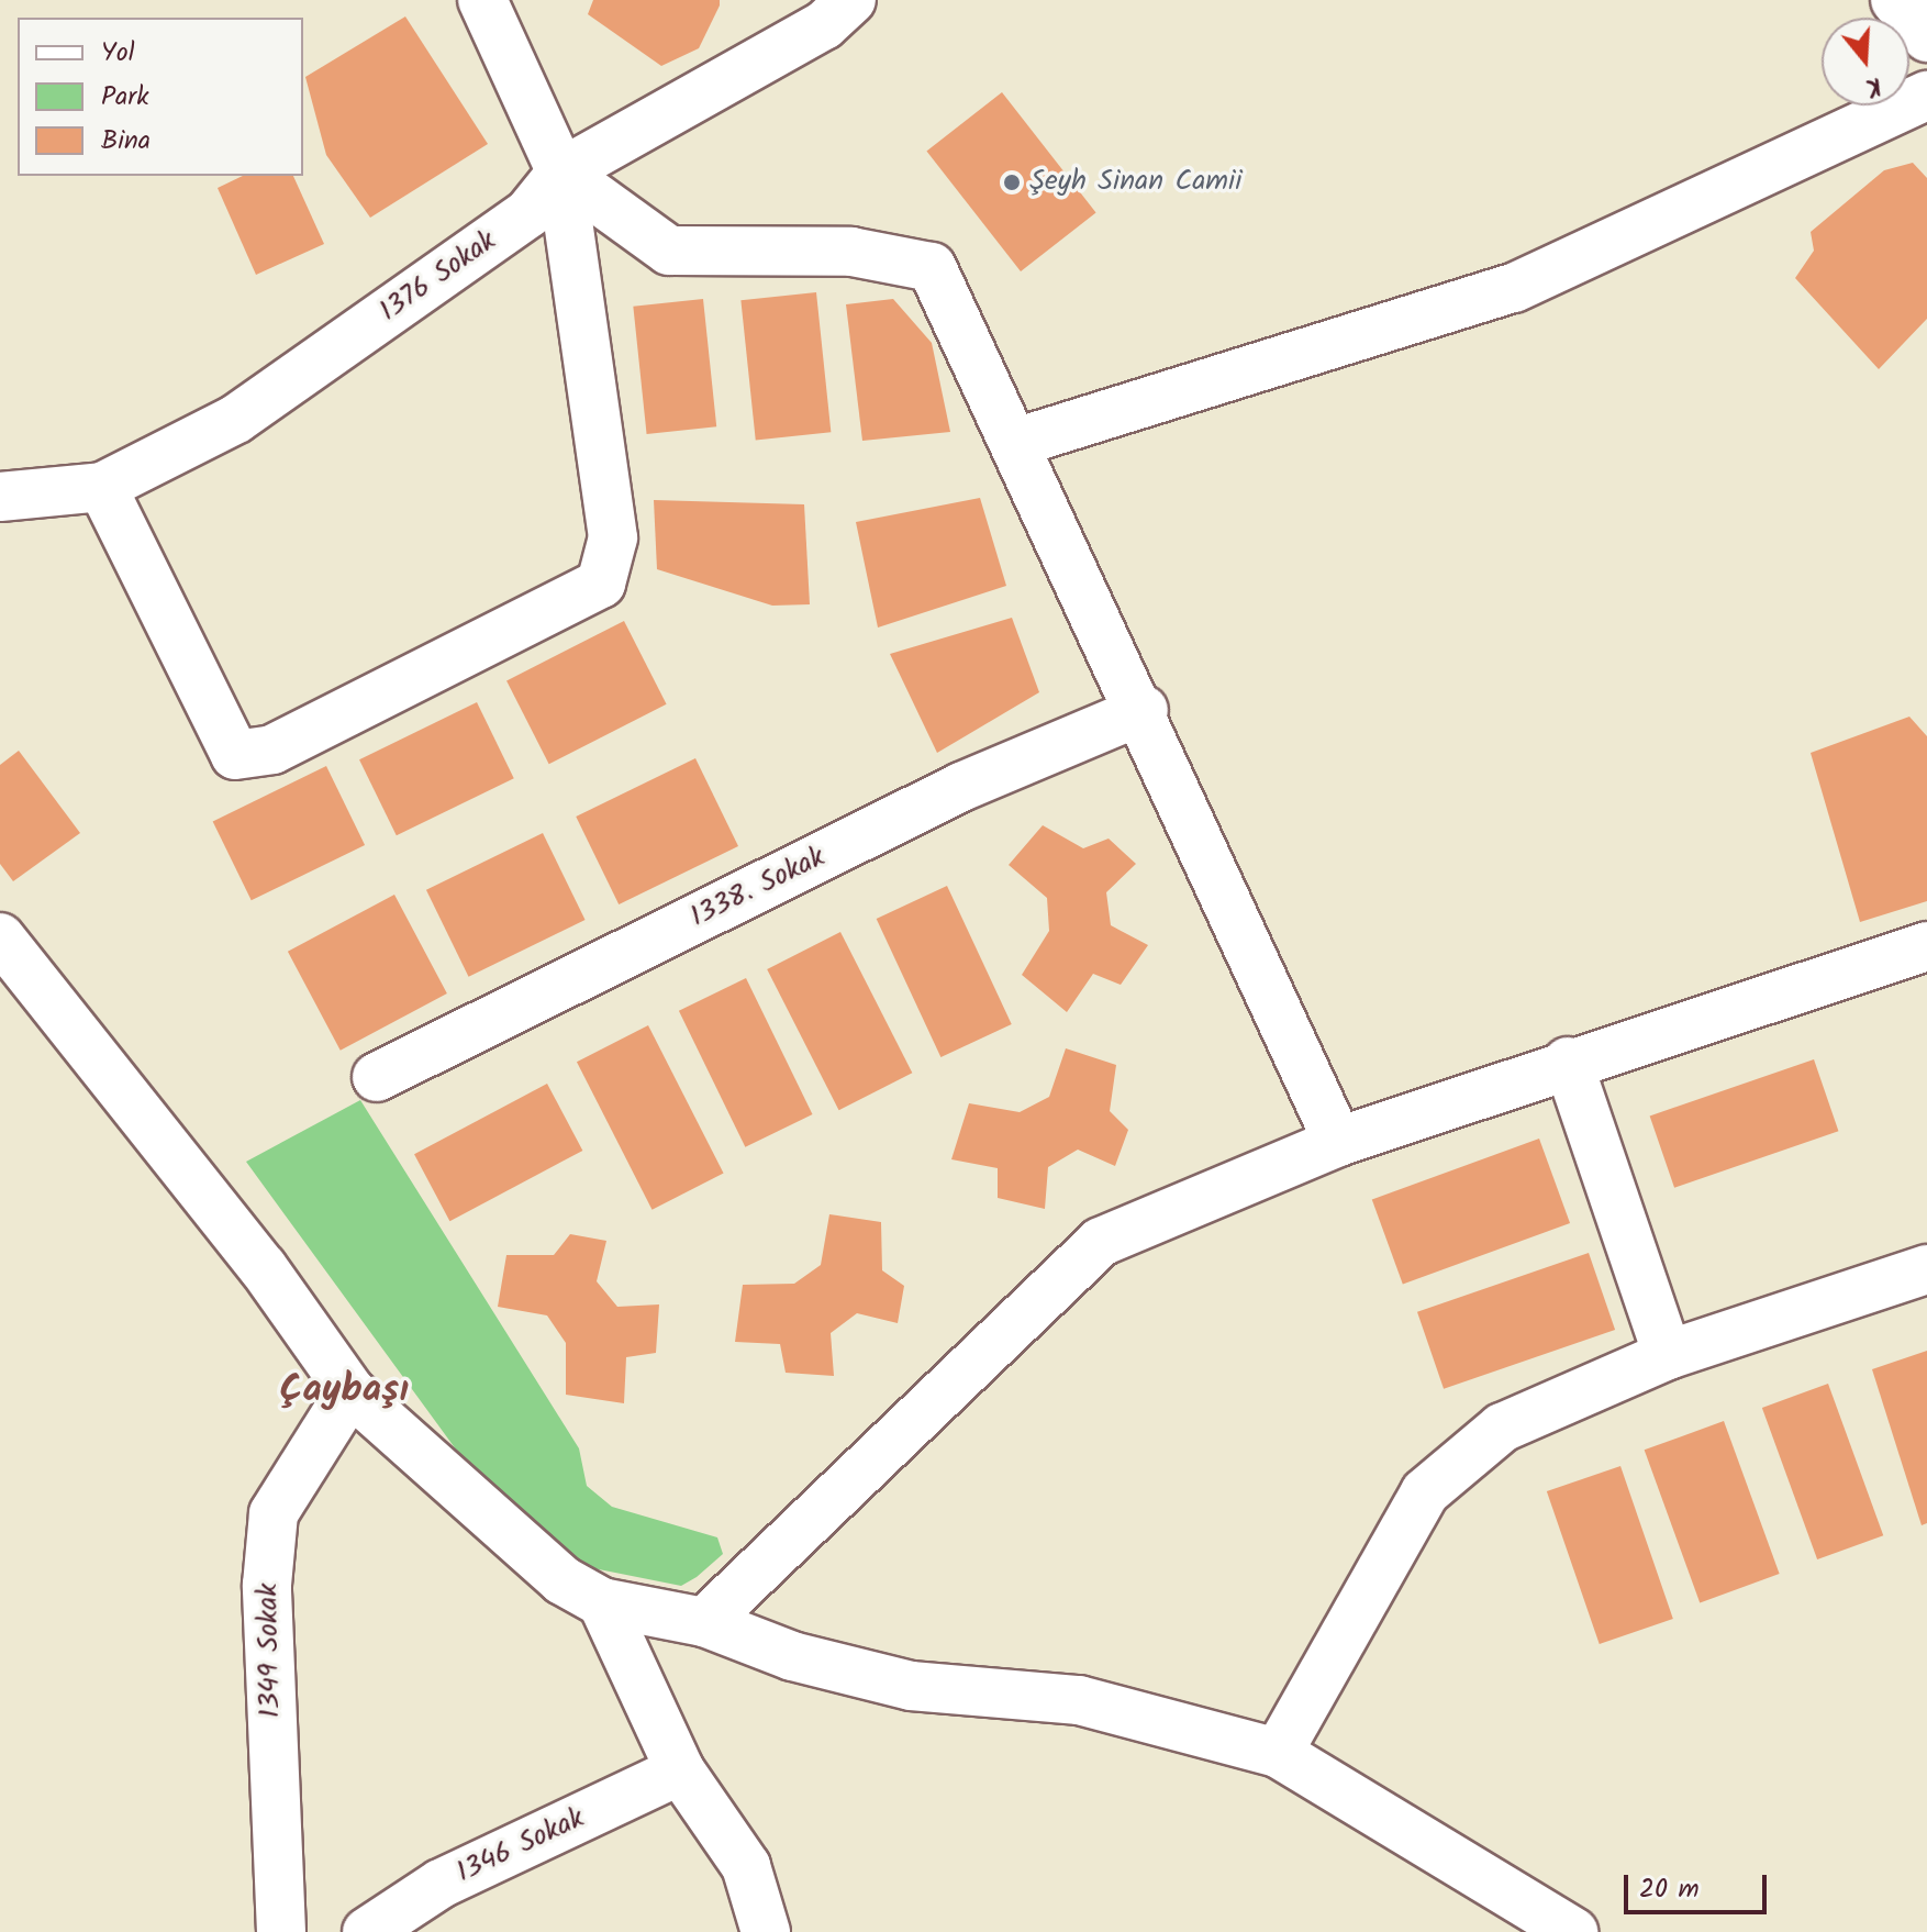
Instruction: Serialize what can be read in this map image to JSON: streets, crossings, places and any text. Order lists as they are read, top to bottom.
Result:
{
  "streets": {
    "street": [
      "1376 Sokak",
      "1338. Sokak",
      "1349 Sokak",
      "1346 Sokak"
    ]
  },
  "districts": ["Çaybaşı"],
  "places": ["Şeyh Sinan Camii"],
  "legend": ["Yol", "Park", "Bina"],
  "scale_bar": "20 m",
  "north": "bottom"
}
